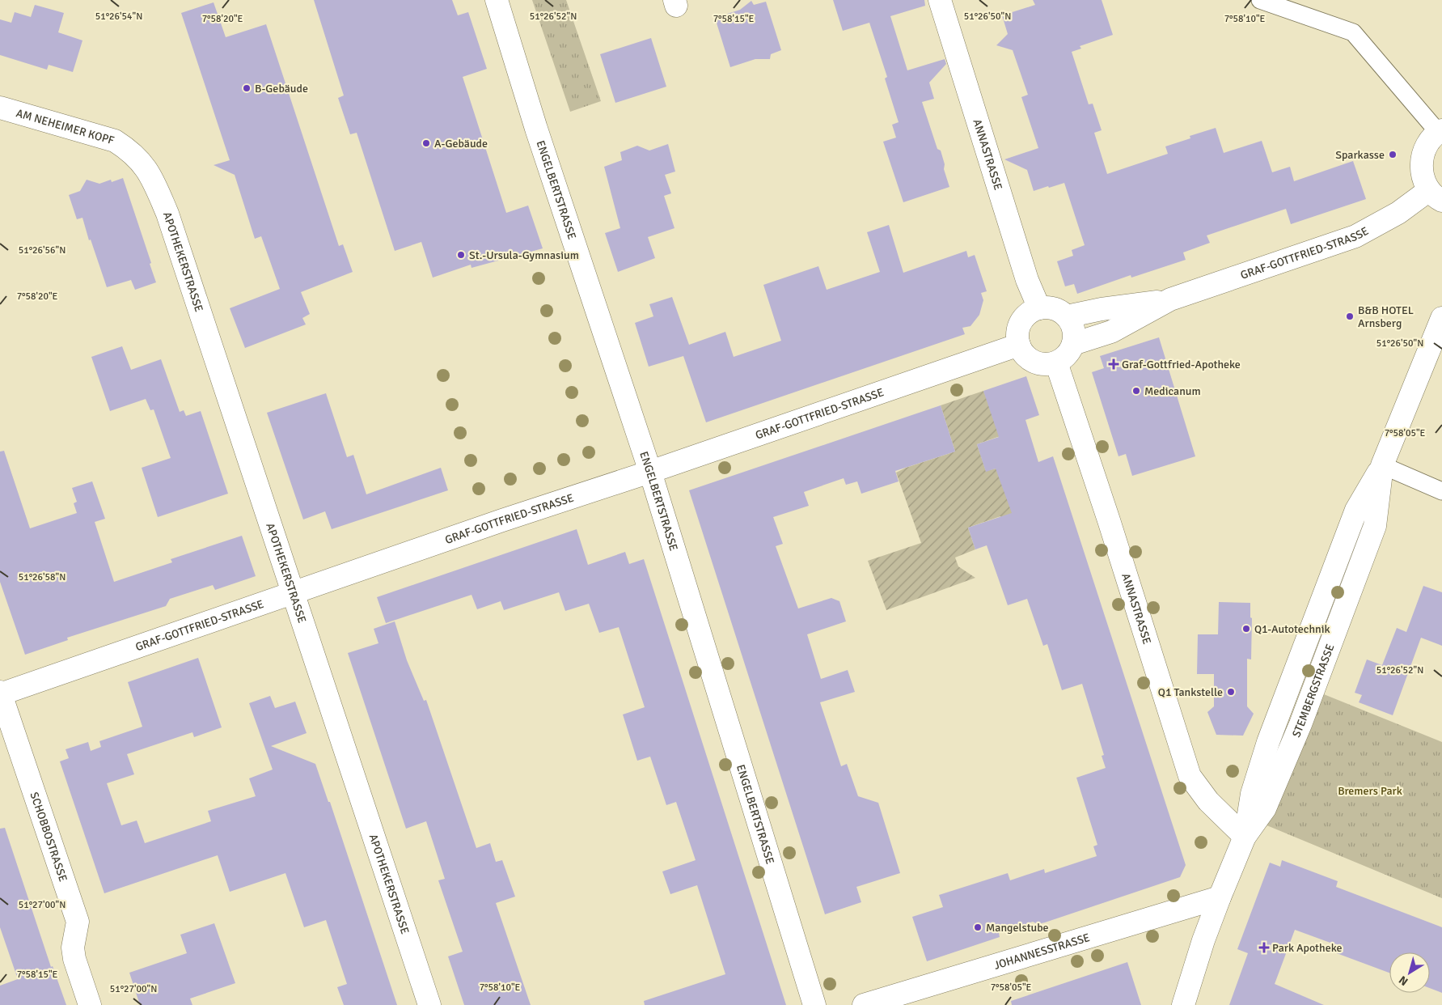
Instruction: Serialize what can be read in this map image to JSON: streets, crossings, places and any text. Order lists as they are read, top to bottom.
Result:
{
  "streets": {
    "street": [
      "AM NEHEIMER KOPF",
      "ANNASTRASSE",
      "ENGELBERTSTRASSE",
      "GRAF-GOTTFRIED-STRASSE",
      "APOTHEKERSTRASSE",
      "STEMBERGSTRASSE",
      "SCHOBBOSTRASSE",
      "JOHANNESSTRASSE"
    ]
  },
  "crossings": [
    ["AM NEHEIMER KOPF", "APOTHEKERSTRASSE"],
    ["ANNASTRASSE", "GRAF-GOTTFRIED-STRASSE"],
    ["ANNASTRASSE", "STEMBERGSTRASSE"],
    ["ENGELBERTSTRASSE", "GRAF-GOTTFRIED-STRASSE"],
    ["GRAF-GOTTFRIED-STRASSE", "APOTHEKERSTRASSE"],
    ["GRAF-GOTTFRIED-STRASSE", "SCHOBBOSTRASSE"],
    ["STEMBERGSTRASSE", "JOHANNESSTRASSE"]
  ],
  "parks": ["Bremers Park"],
  "places": {
    "other": [
      "B-Gebäude",
      "A-Gebäude",
      "Sparkasse",
      "St.-Ursula-Gymnasium",
      "B&B HOTEL Arnsberg",
      "Medicanum",
      "Q1-Autotechnik",
      "Q1 Tankstelle",
      "Mangelstube"
    ],
    "health": ["Graf-Gottfried-Apotheke", "Park Apotheke"]
  },
  "north": "bottom left",
  "coordinates": [
    "51°26'54\"N",
    "51°26'52\"N",
    "51°26'50\"N",
    "7°58'20\"E",
    "7°58'15\"E",
    "7°58'10\"E",
    "51°26'56\"N",
    "7°58'05\"E",
    "51°26'58\"N",
    "51°27'00\"N"
  ]
}
